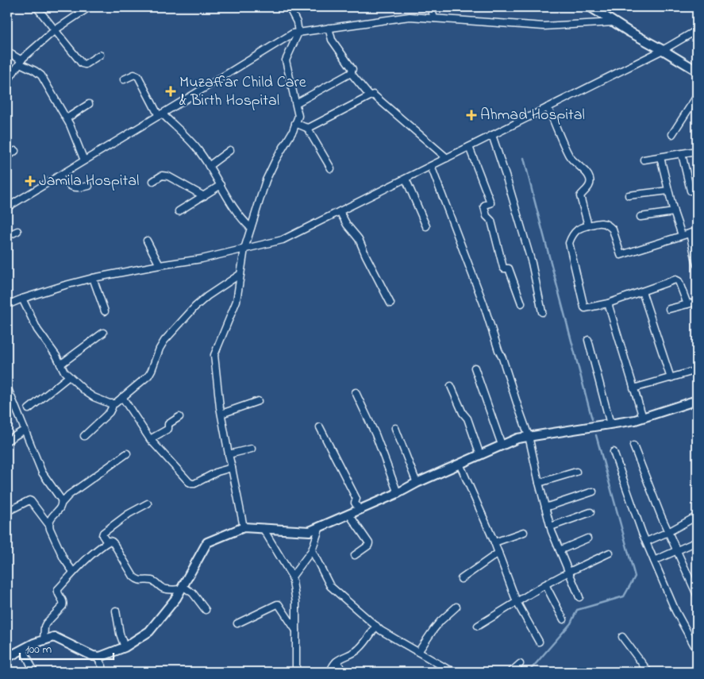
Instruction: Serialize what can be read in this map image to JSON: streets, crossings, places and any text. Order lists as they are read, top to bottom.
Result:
{
  "places": {
    "health": ["Muzaffar Child Care & Birth Hospital", "Ahmad Hospital", "Jamila Hospital"]
  },
  "scale_bar": "100 m"
}
